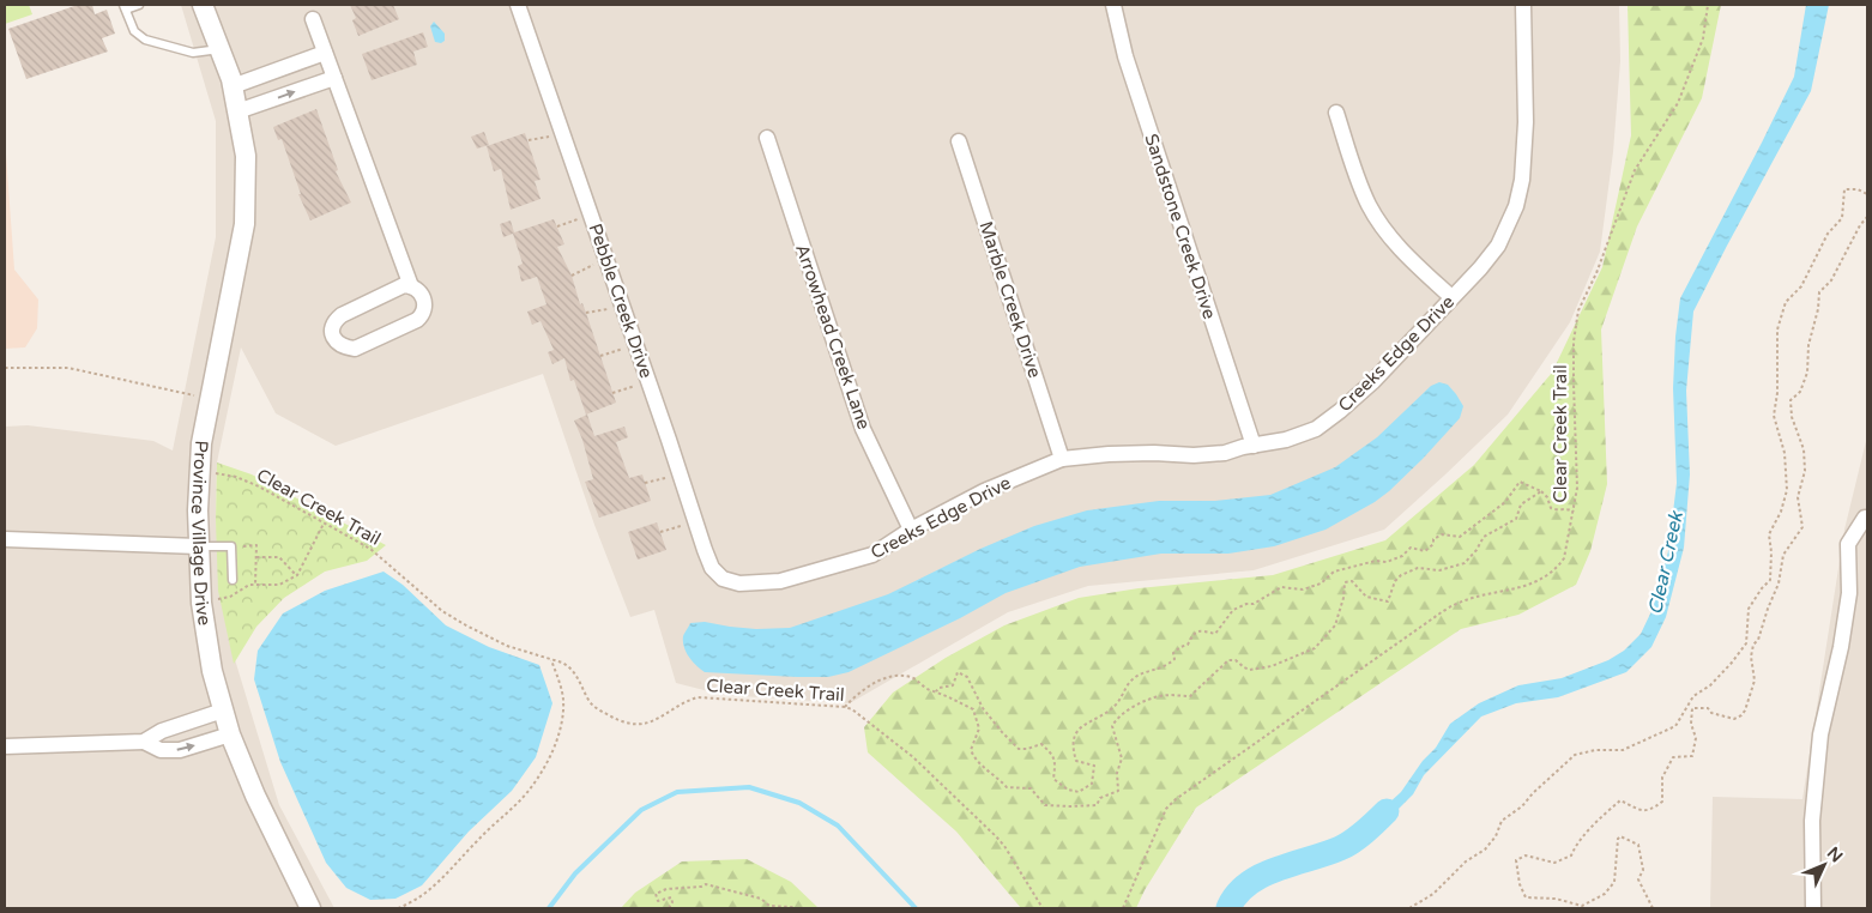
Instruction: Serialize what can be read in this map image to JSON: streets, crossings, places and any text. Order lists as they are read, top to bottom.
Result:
{
  "streets": {
    "street": [
      "Sandstone Creek Drive",
      "Marble Creek Drive",
      "Pebble Creek Drive",
      "Arrowhead Creek Lane",
      "Creeks Edge Drive",
      "Province Village Drive"
    ],
    "path": ["Clear Creek Trail"]
  },
  "crossings": [
    ["Sandstone Creek Drive", "Creeks Edge Drive"],
    ["Marble Creek Drive", "Creeks Edge Drive"],
    ["Pebble Creek Drive", "Creeks Edge Drive"],
    ["Arrowhead Creek Lane", "Creeks Edge Drive"],
    ["Clear Creek Trail", "Province Village Drive"]
  ],
  "water": ["Clear Creek"],
  "north": "top right"
}
